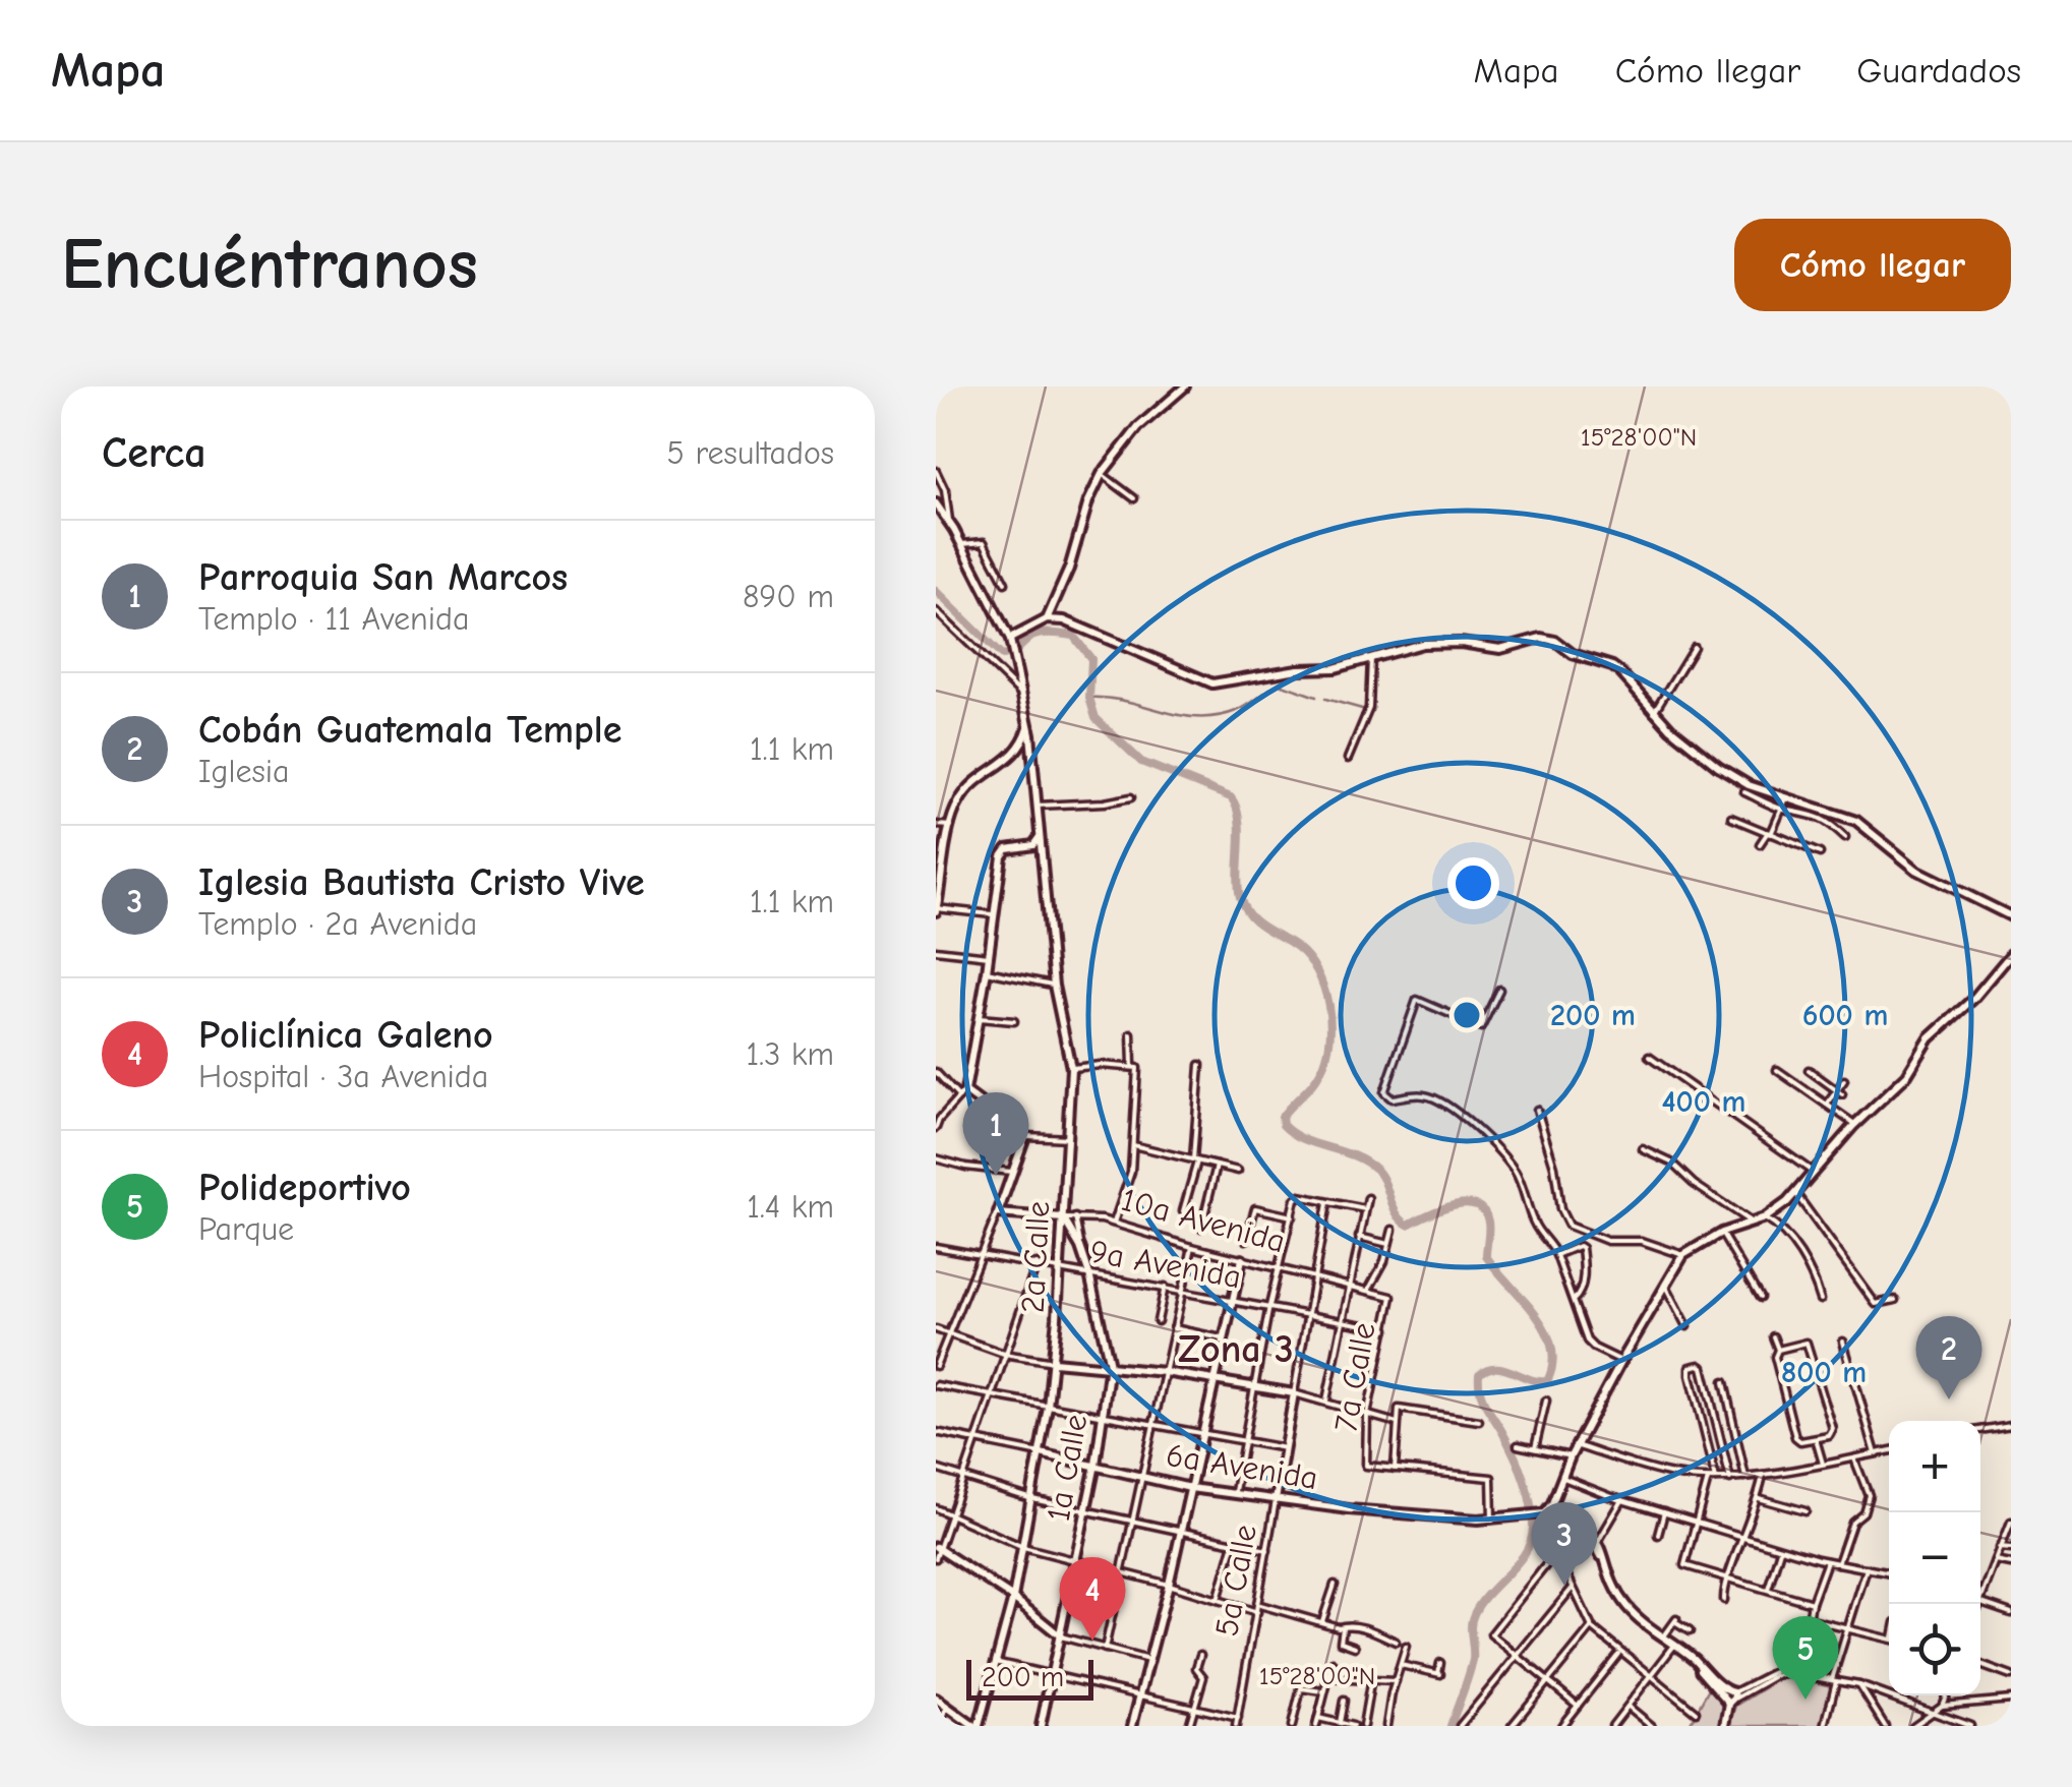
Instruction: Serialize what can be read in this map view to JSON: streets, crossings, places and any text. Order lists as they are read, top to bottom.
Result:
{
  "streets": {
    "main road": [
      "10a Avenida",
      "2a Calle",
      "6a Avenida",
      "1a Calle",
      "5a Calle"
    ],
    "street": ["9a Avenida", "7a Calle"]
  },
  "crossings": [
    ["10a Avenida", "2a Calle"],
    ["10a Avenida", "7a Calle"],
    ["10a Avenida", "1a Calle"],
    ["10a Avenida", "5a Calle"],
    ["2a Calle", "9a Avenida"],
    ["2a Calle", "6a Avenida"],
    ["9a Avenida", "7a Calle"],
    ["9a Avenida", "1a Calle"],
    ["9a Avenida", "5a Calle"],
    ["6a Avenida", "1a Calle"],
    ["6a Avenida", "5a Calle"]
  ],
  "districts": ["Zona 3"],
  "scale_bar": "200 m",
  "page": {
    "header": "Mapa",
    "nav": ["Mapa", "Cómo llegar", "Guardados"],
    "buttons": "Cómo llegar",
    "title": "Encuéntranos",
    "heading": ["Cerca", "5 resultados"],
    "list": [
      {
        "mark": "1",
        "name": "Parroquia San Marcos",
        "note": "Templo · 11 Avenida",
        "value": "890 m"
      },
      {
        "mark": "2",
        "name": "Cobán Guatemala Temple",
        "note": "Iglesia",
        "value": "1.1 km"
      },
      {
        "mark": "3",
        "name": "Iglesia Bautista Cristo Vive",
        "note": "Templo · 2a Avenida",
        "value": "1.1 km"
      },
      {
        "mark": "4",
        "name": "Policlínica Galeno",
        "note": "Hospital · 3a Avenida",
        "value": "1.3 km"
      },
      {
        "mark": "5",
        "name": "Polideportivo",
        "note": "Parque",
        "value": "1.4 km"
      }
    ],
    "pins": [
      "1",
      "2",
      "3",
      "4",
      "5"
    ],
    "map_buttons": ["+", "−"],
    "scale": "200 m"
  },
  "coordinates": ["15°28'00\"N"],
  "rings": [
    "200 m",
    "600 m",
    "400 m",
    "800 m"
  ]
}
